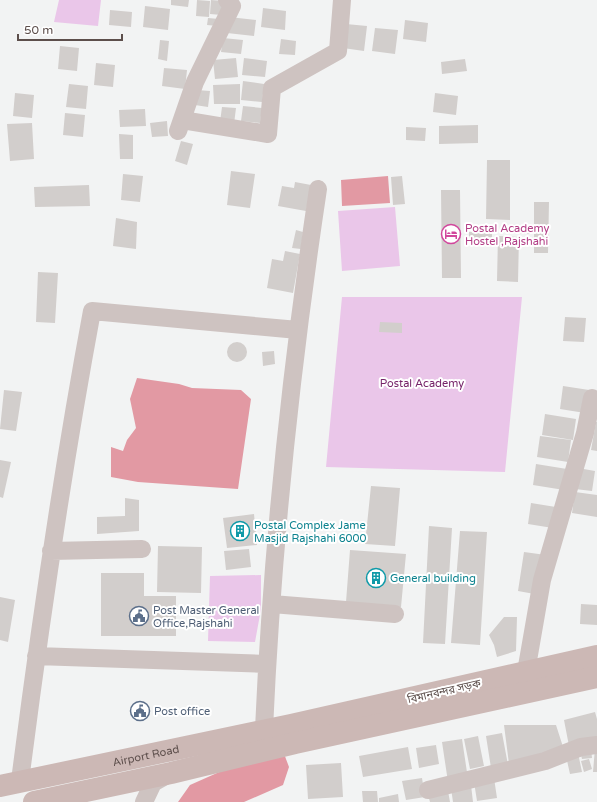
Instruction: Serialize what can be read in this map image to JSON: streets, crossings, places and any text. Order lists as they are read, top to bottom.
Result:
{
  "streets": {
    "main road": ["বিমানবন্দর সড়ক", "Airport Road"]
  },
  "crossings": [
    ["বিমানবন্দর সড়ক", "Airport Road"]
  ],
  "parks": ["Postal Academy"],
  "places": {
    "hotel": ["Postal Academy Hostel ,Rajshahi"],
    "building": ["Postal Complex Jame Masjid Rajshahi 6000", "General building"],
    "public building": ["Post Master General Office,Rajshahi", "Post office"]
  },
  "scale_bar": "50 m"
}
